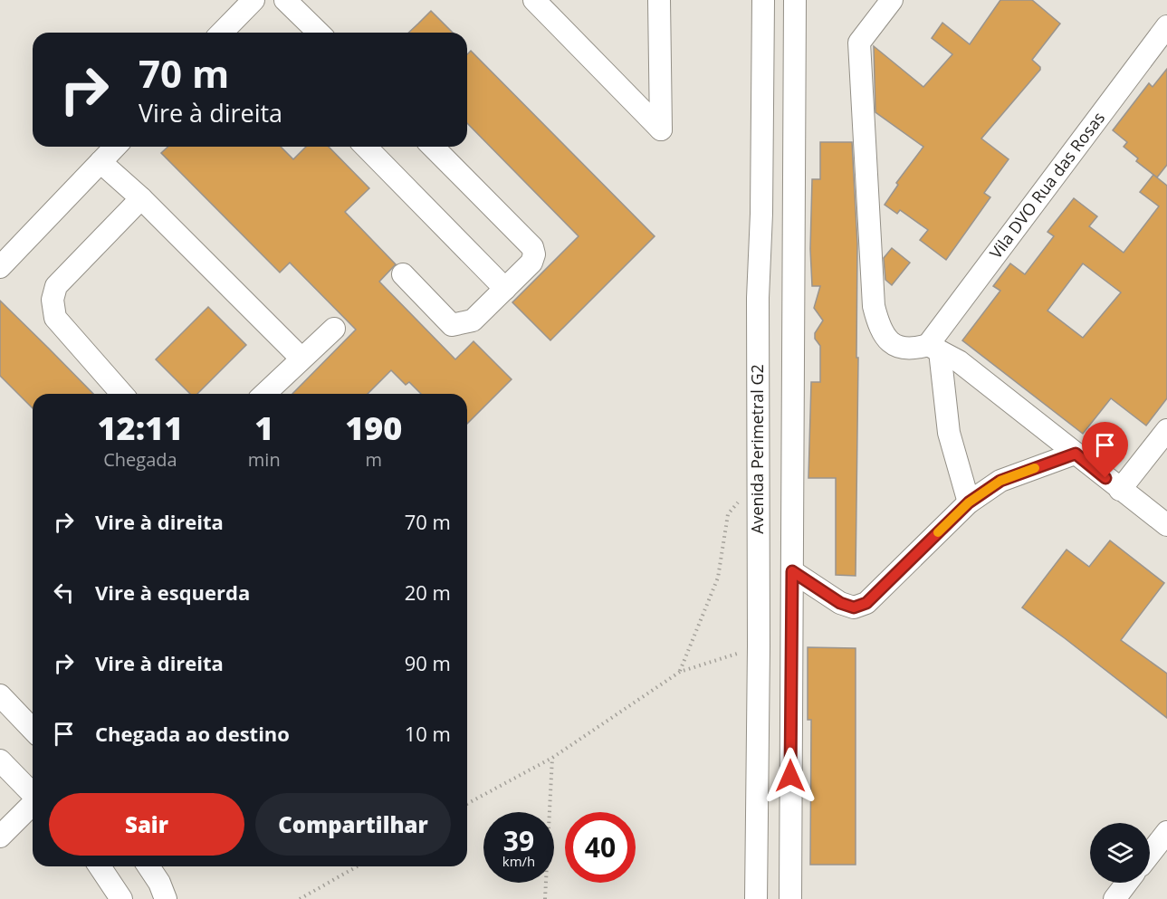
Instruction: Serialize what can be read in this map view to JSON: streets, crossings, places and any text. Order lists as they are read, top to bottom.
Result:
{
  "streets": {
    "street": ["Vila DVO Rua das Rosas", "Avenida Perimetral G2"]
  },
  "page": {
    "turn": ["70 m", "Vire à direita"],
    "eta": [
      "12:11",
      "Chegada",
      "1",
      "min",
      "190",
      "m"
    ],
    "list": [
      {
        "name": "Vire à direita",
        "value": "70 m"
      },
      {
        "name": "Vire à esquerda",
        "value": "20 m"
      },
      {
        "name": "Vire à direita",
        "value": "90 m"
      },
      {
        "name": "Chegada ao destino",
        "value": "10 m"
      }
    ],
    "buttons": ["Sair", "Compartilhar"],
    "speed": "39 km/h",
    "limit": "40"
  }
}
